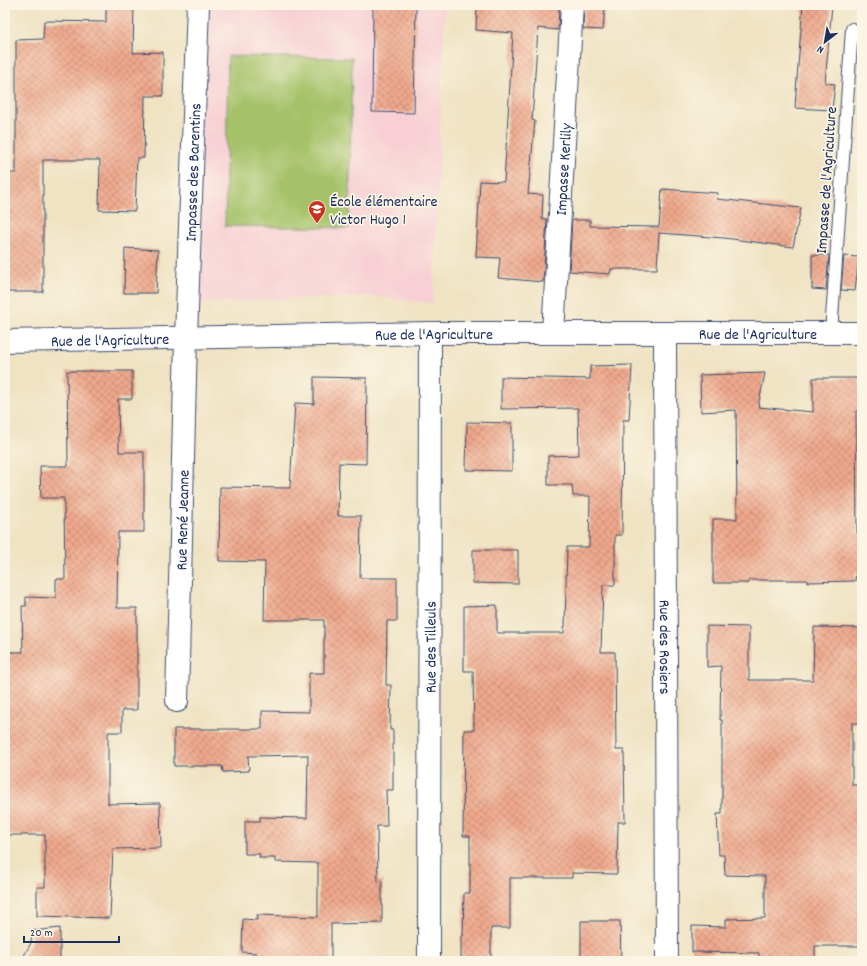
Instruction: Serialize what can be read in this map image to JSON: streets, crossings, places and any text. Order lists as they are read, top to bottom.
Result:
{
  "streets": {
    "street": [
      "Impasse Kerlily",
      "Impasse des Barentins",
      "Rue de l'Agriculture",
      "Rue René Jeanne",
      "Rue des Tilleuls",
      "Rue des Rosiers"
    ],
    "lane": ["Impasse de l'Agriculture"]
  },
  "crossings": [
    ["Impasse Kerlily", "Rue de l'Agriculture"],
    ["Impasse des Barentins", "Rue de l'Agriculture"],
    ["Impasse des Barentins", "Rue René Jeanne"],
    ["Impasse de l'Agriculture", "Rue de l'Agriculture"],
    ["Rue de l'Agriculture", "Rue René Jeanne"],
    ["Rue de l'Agriculture", "Rue des Tilleuls"],
    ["Rue de l'Agriculture", "Rue des Rosiers"]
  ],
  "places": {
    "school or university": ["École élémentaire Victor Hugo 1"]
  },
  "scale_bar": "20 m",
  "north": "bottom left"
}
